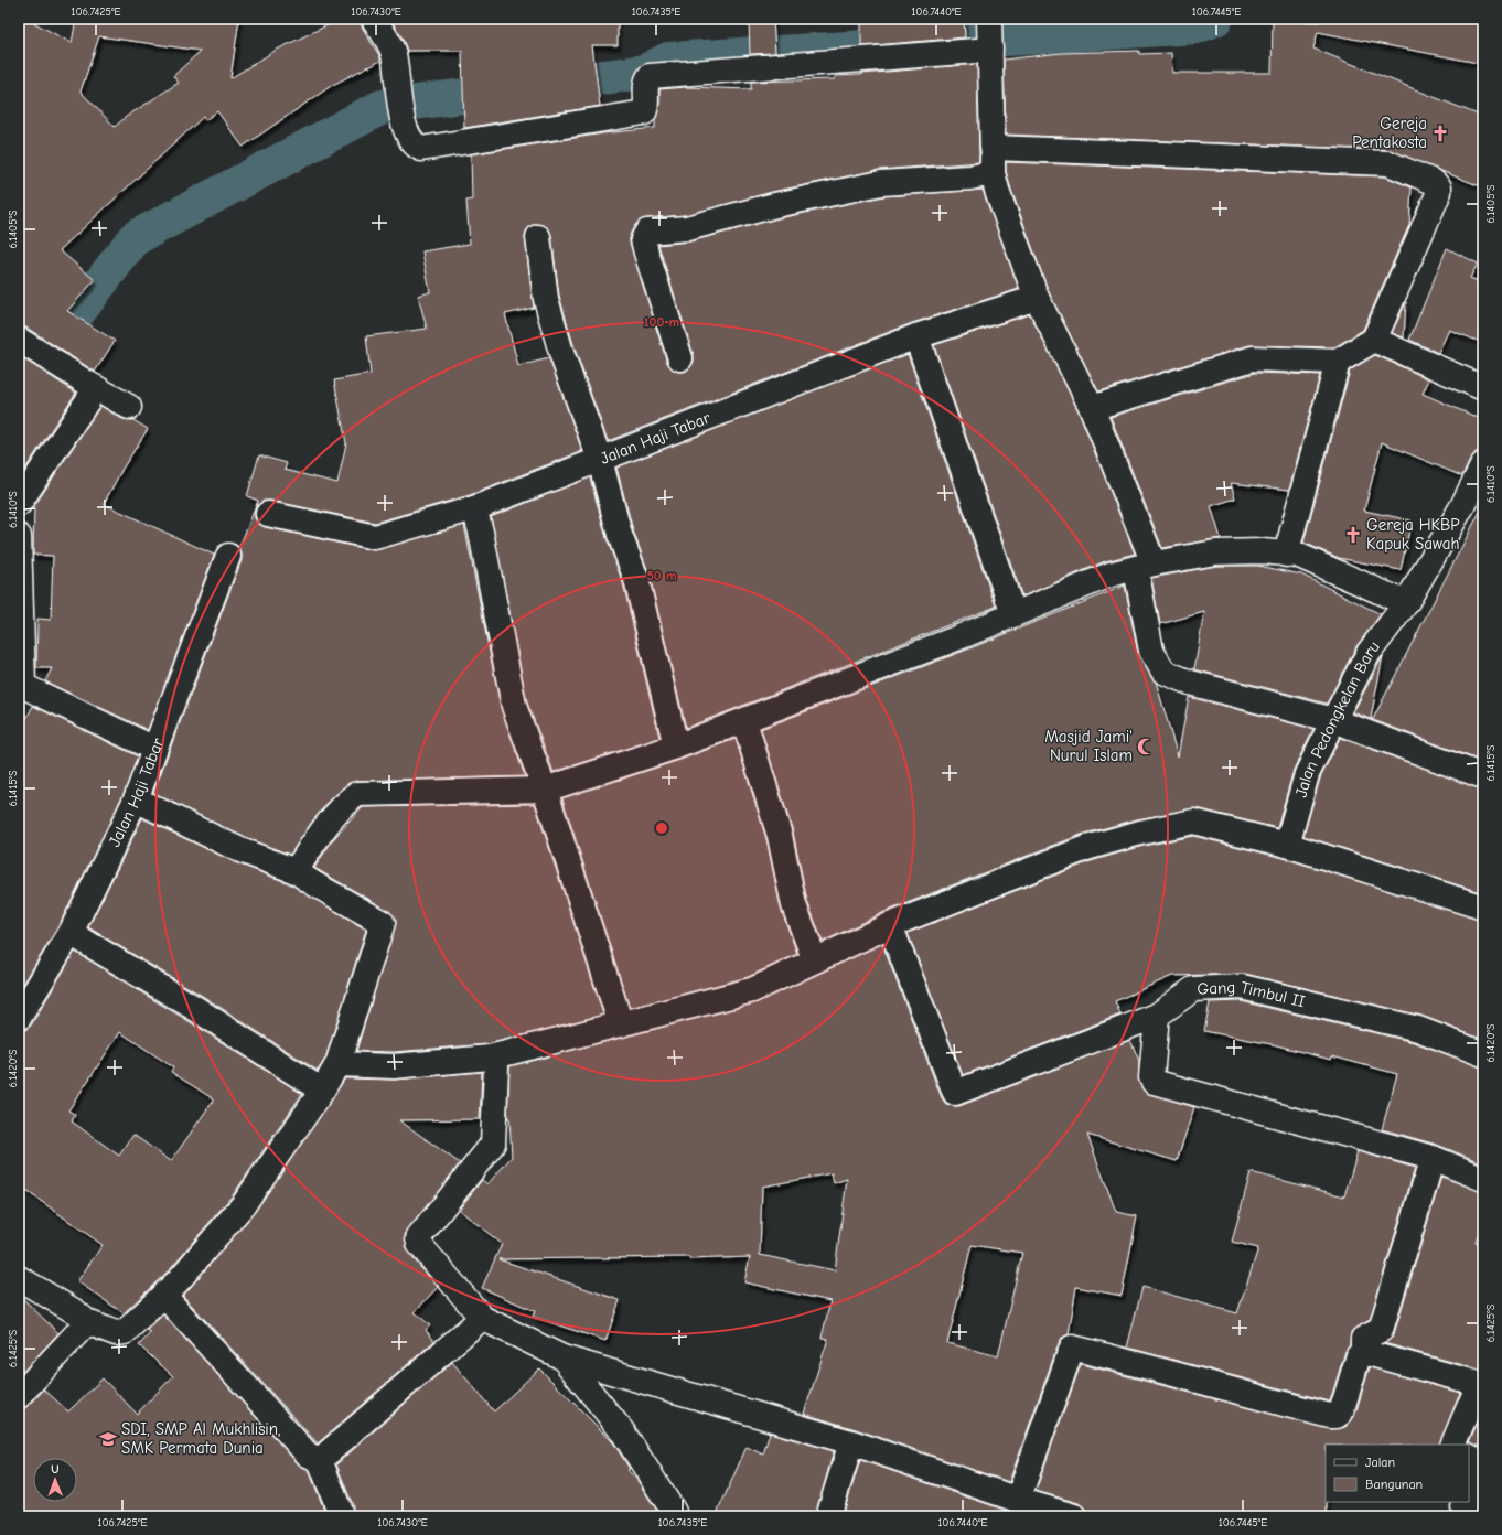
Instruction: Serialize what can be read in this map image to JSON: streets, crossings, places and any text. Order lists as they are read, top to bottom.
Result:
{
  "streets": {
    "street": ["Jalan Haji Tabar", "Jalan Pedongkelan Baru", "Gang Timbul II"]
  },
  "places": {
    "church": ["Gereja Pentakosta", "Gereja HKBP Kapuk Sawah"],
    "mosque": ["Masjid Jami' Nurul Islam"],
    "school or university": ["SDI, SMP Al Mukhlisin, SMK Permata Dunia"]
  },
  "legend": ["Jalan", "Bangunan"],
  "north": "top",
  "coordinates": [
    "106.7425°E",
    "106.7430°E",
    "106.7435°E",
    "106.7440°E",
    "106.7445°E",
    "6.1405°S",
    "6.1410°S",
    "6.1415°S",
    "6.1420°S",
    "6.1425°S"
  ],
  "rings": ["100 m", "50 m"]
}
